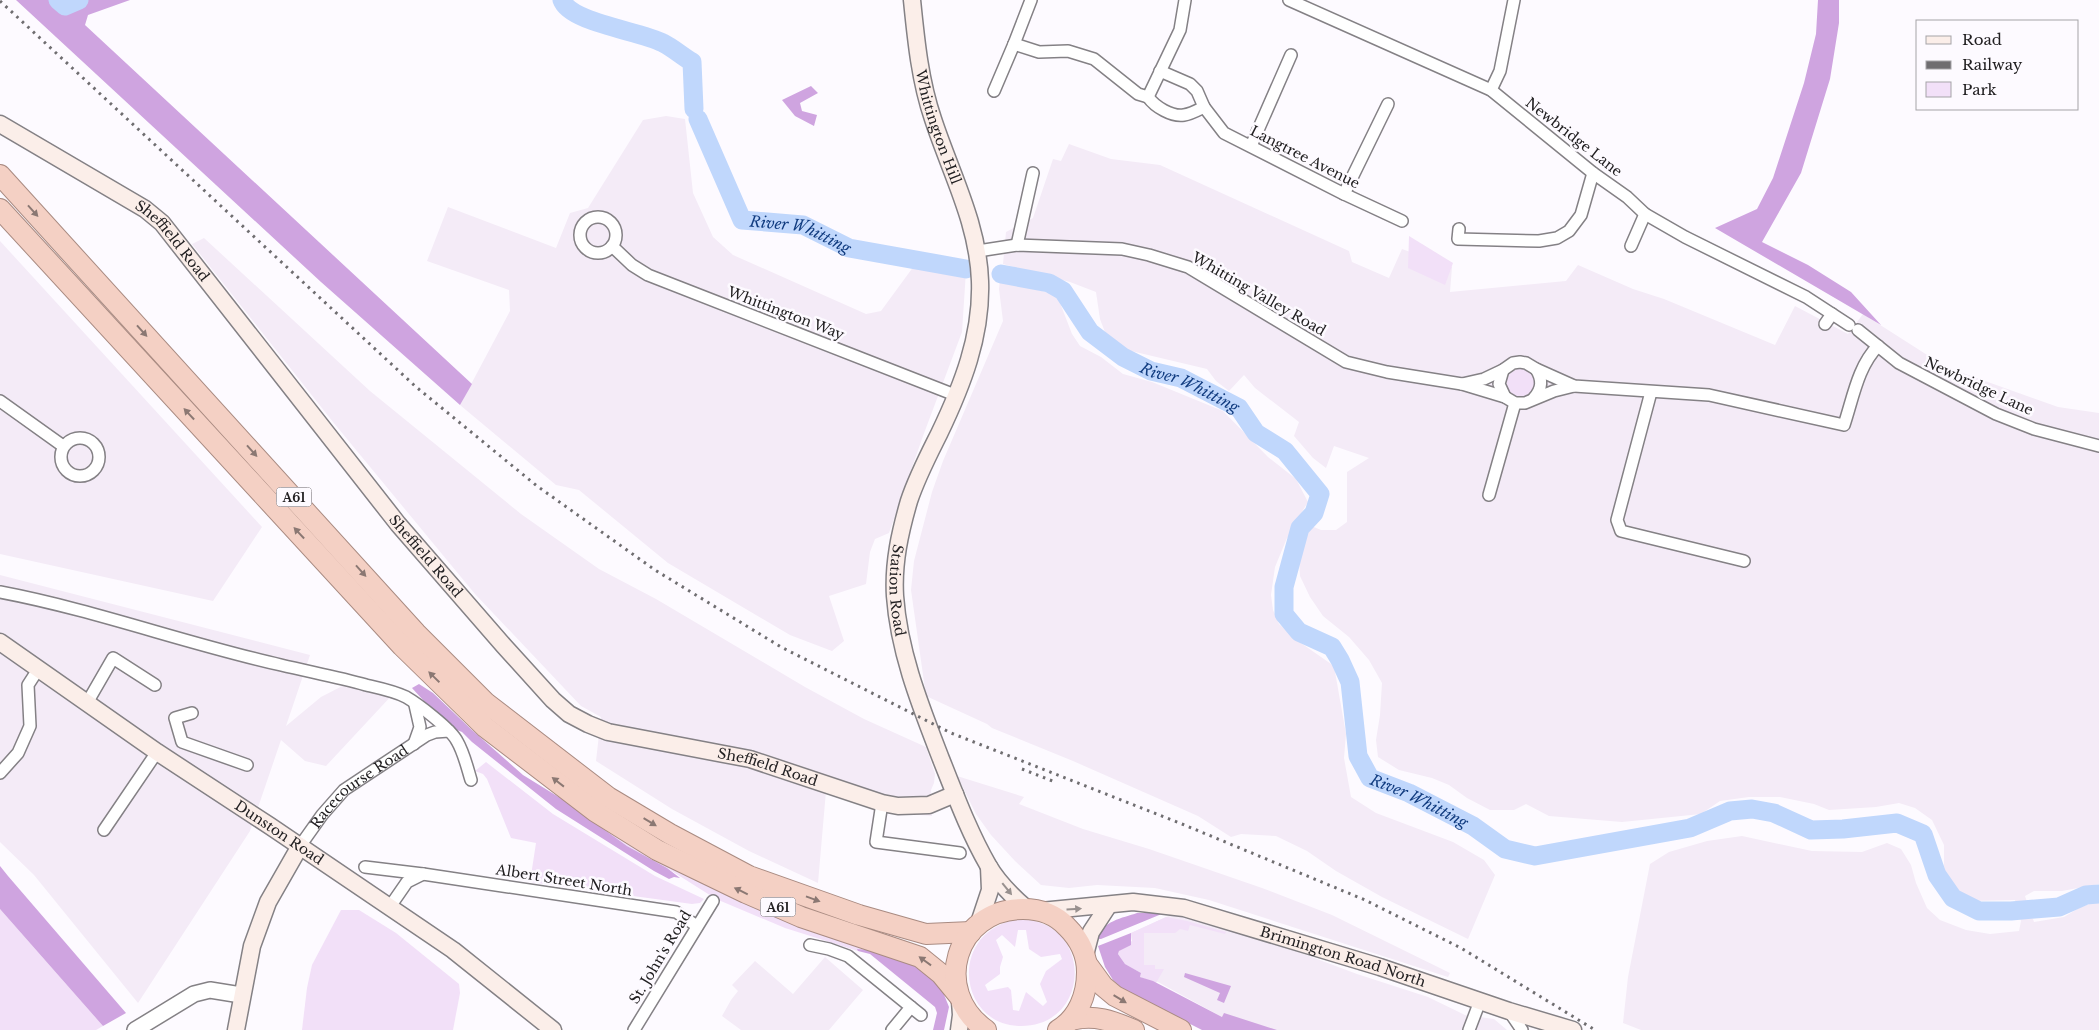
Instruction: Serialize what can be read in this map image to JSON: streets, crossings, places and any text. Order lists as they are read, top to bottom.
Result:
{
  "streets": {
    "highway": ["A61"],
    "main road": [
      "Whittington Hill",
      "Sheffield Road",
      "Station Road",
      "Racecourse Road",
      "Dunston Road",
      "Brimington Road North"
    ],
    "street": [
      "Newbridge Lane",
      "Langtree Avenue",
      "Whitting Valley Road",
      "Whittington Way",
      "Albert Street North",
      "St. John's Road"
    ]
  },
  "crossings": [
    ["Whittington Hill", "Whitting Valley Road"],
    ["Whittington Hill", "Station Road"],
    ["Newbridge Lane", "Whitting Valley Road"],
    ["Sheffield Road", "Station Road"],
    ["Whitting Valley Road", "Station Road"],
    ["Whittington Way", "Station Road"],
    ["A61", "Station Road"],
    ["Station Road", "Brimington Road North"],
    ["Racecourse Road", "Dunston Road"],
    ["Albert Street North", "St. John's Road"]
  ],
  "water": ["River Whitting"],
  "legend": ["Road", "Railway", "Park"]
}
